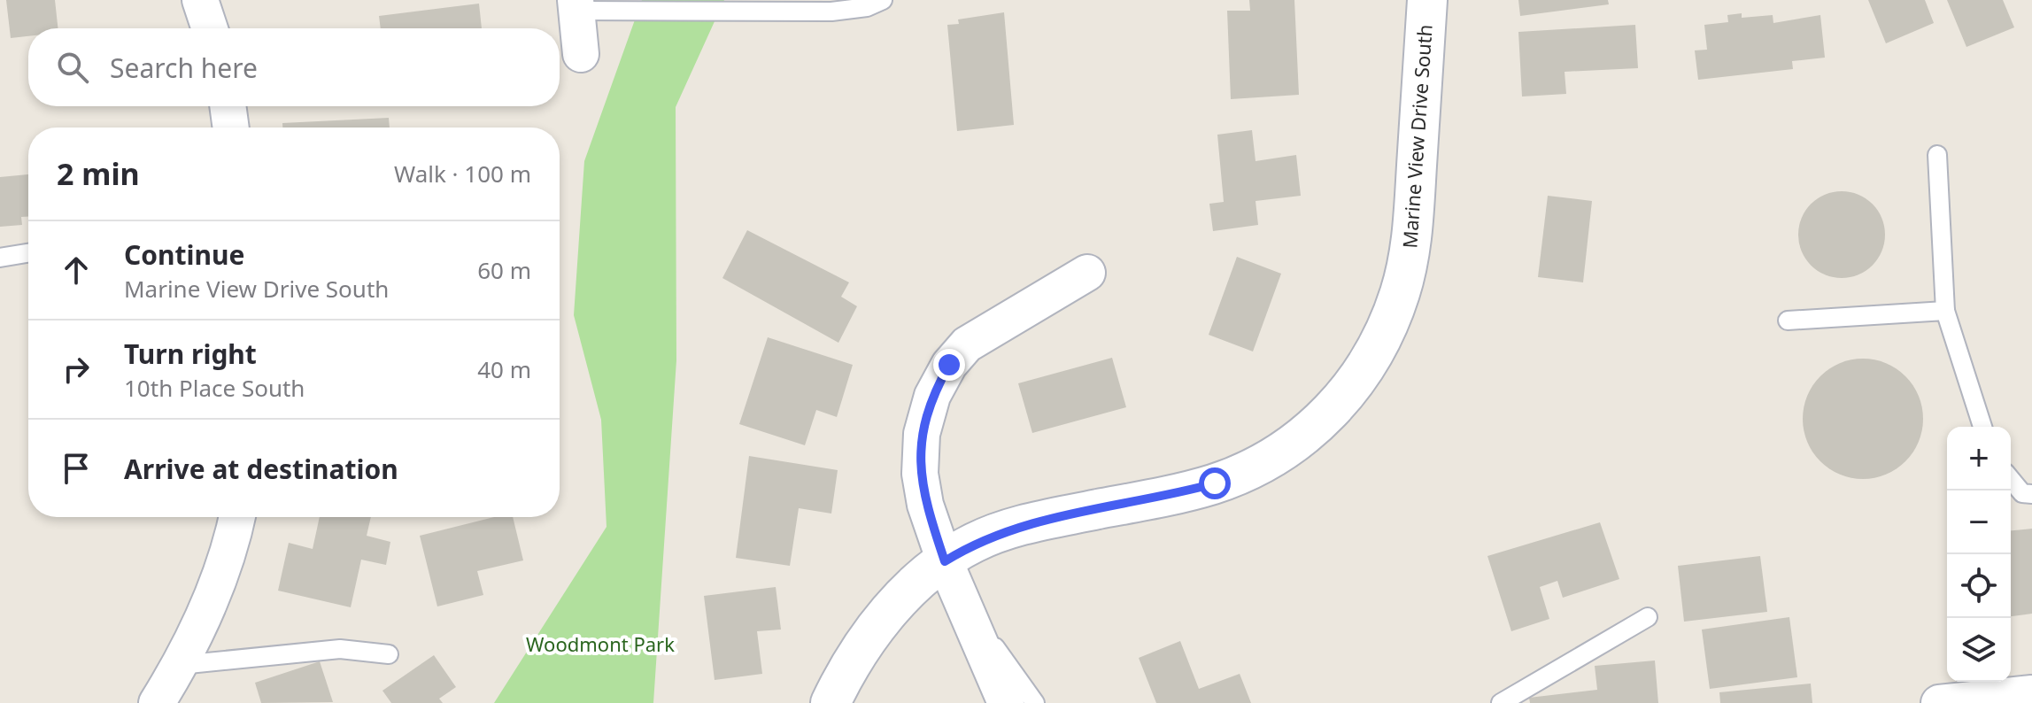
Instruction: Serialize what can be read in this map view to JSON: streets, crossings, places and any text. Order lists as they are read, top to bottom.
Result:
{
  "streets": {
    "main road": ["Marine View Drive South"]
  },
  "parks": ["Woodmont Park"],
  "page": {
    "search": "Search here",
    "heading": ["2 min", "Walk · 100 m"],
    "list": [
      ["Continue", "Marine View Drive South", "60 m"],
      ["Turn right", "10th Place South", "40 m"],
      "Arrive at destination"
    ],
    "map_buttons": ["+", "−"]
  }
}
